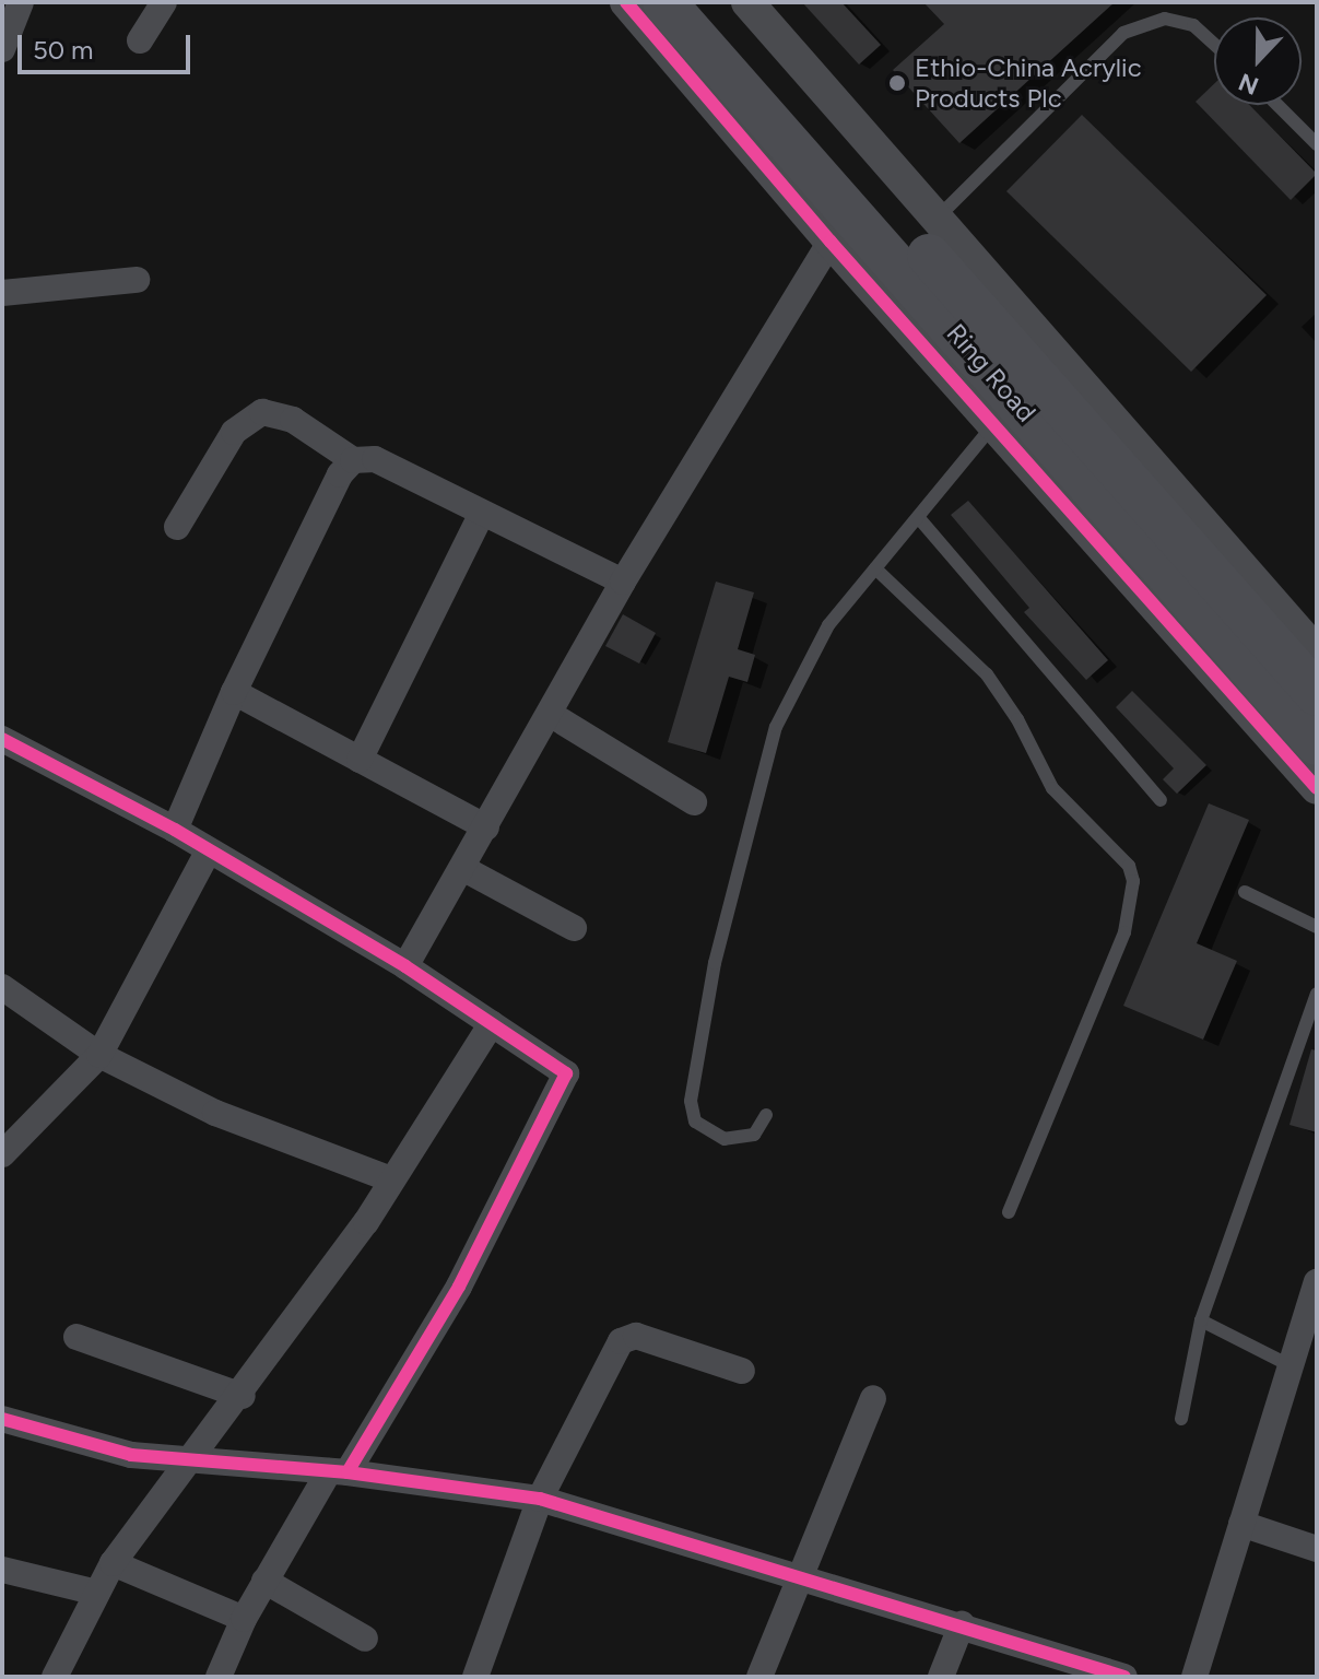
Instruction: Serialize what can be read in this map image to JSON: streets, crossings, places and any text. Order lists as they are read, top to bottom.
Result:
{
  "streets": {
    "highway": ["Ring Road"]
  },
  "places": ["Ethio-China Acrylic Products Plc"],
  "scale_bar": "50 m",
  "north": "bottom"
}
